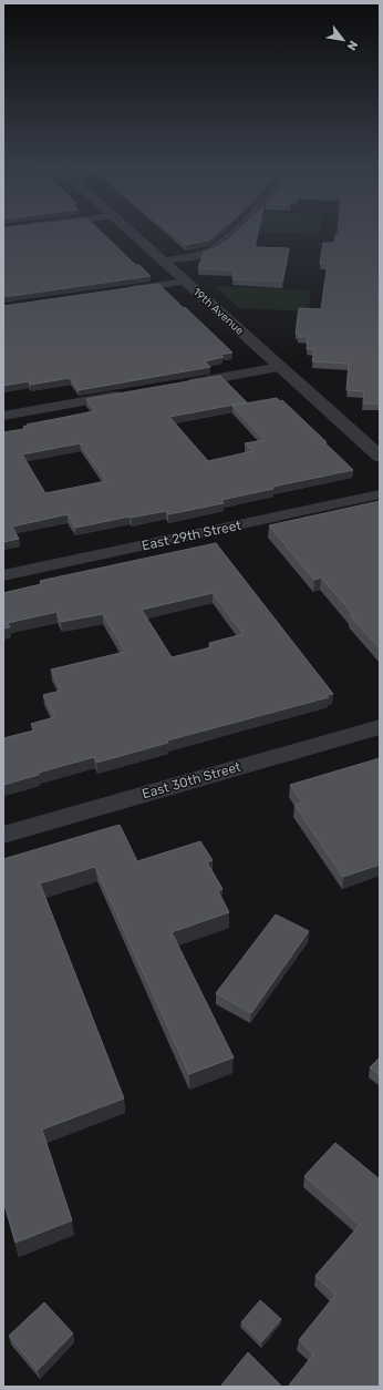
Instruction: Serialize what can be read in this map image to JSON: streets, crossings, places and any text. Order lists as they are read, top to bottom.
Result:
{
  "streets": {
    "street": ["19th Avenue", "East 29th Street", "East 30th Street"]
  },
  "north": "bottom right"
}
